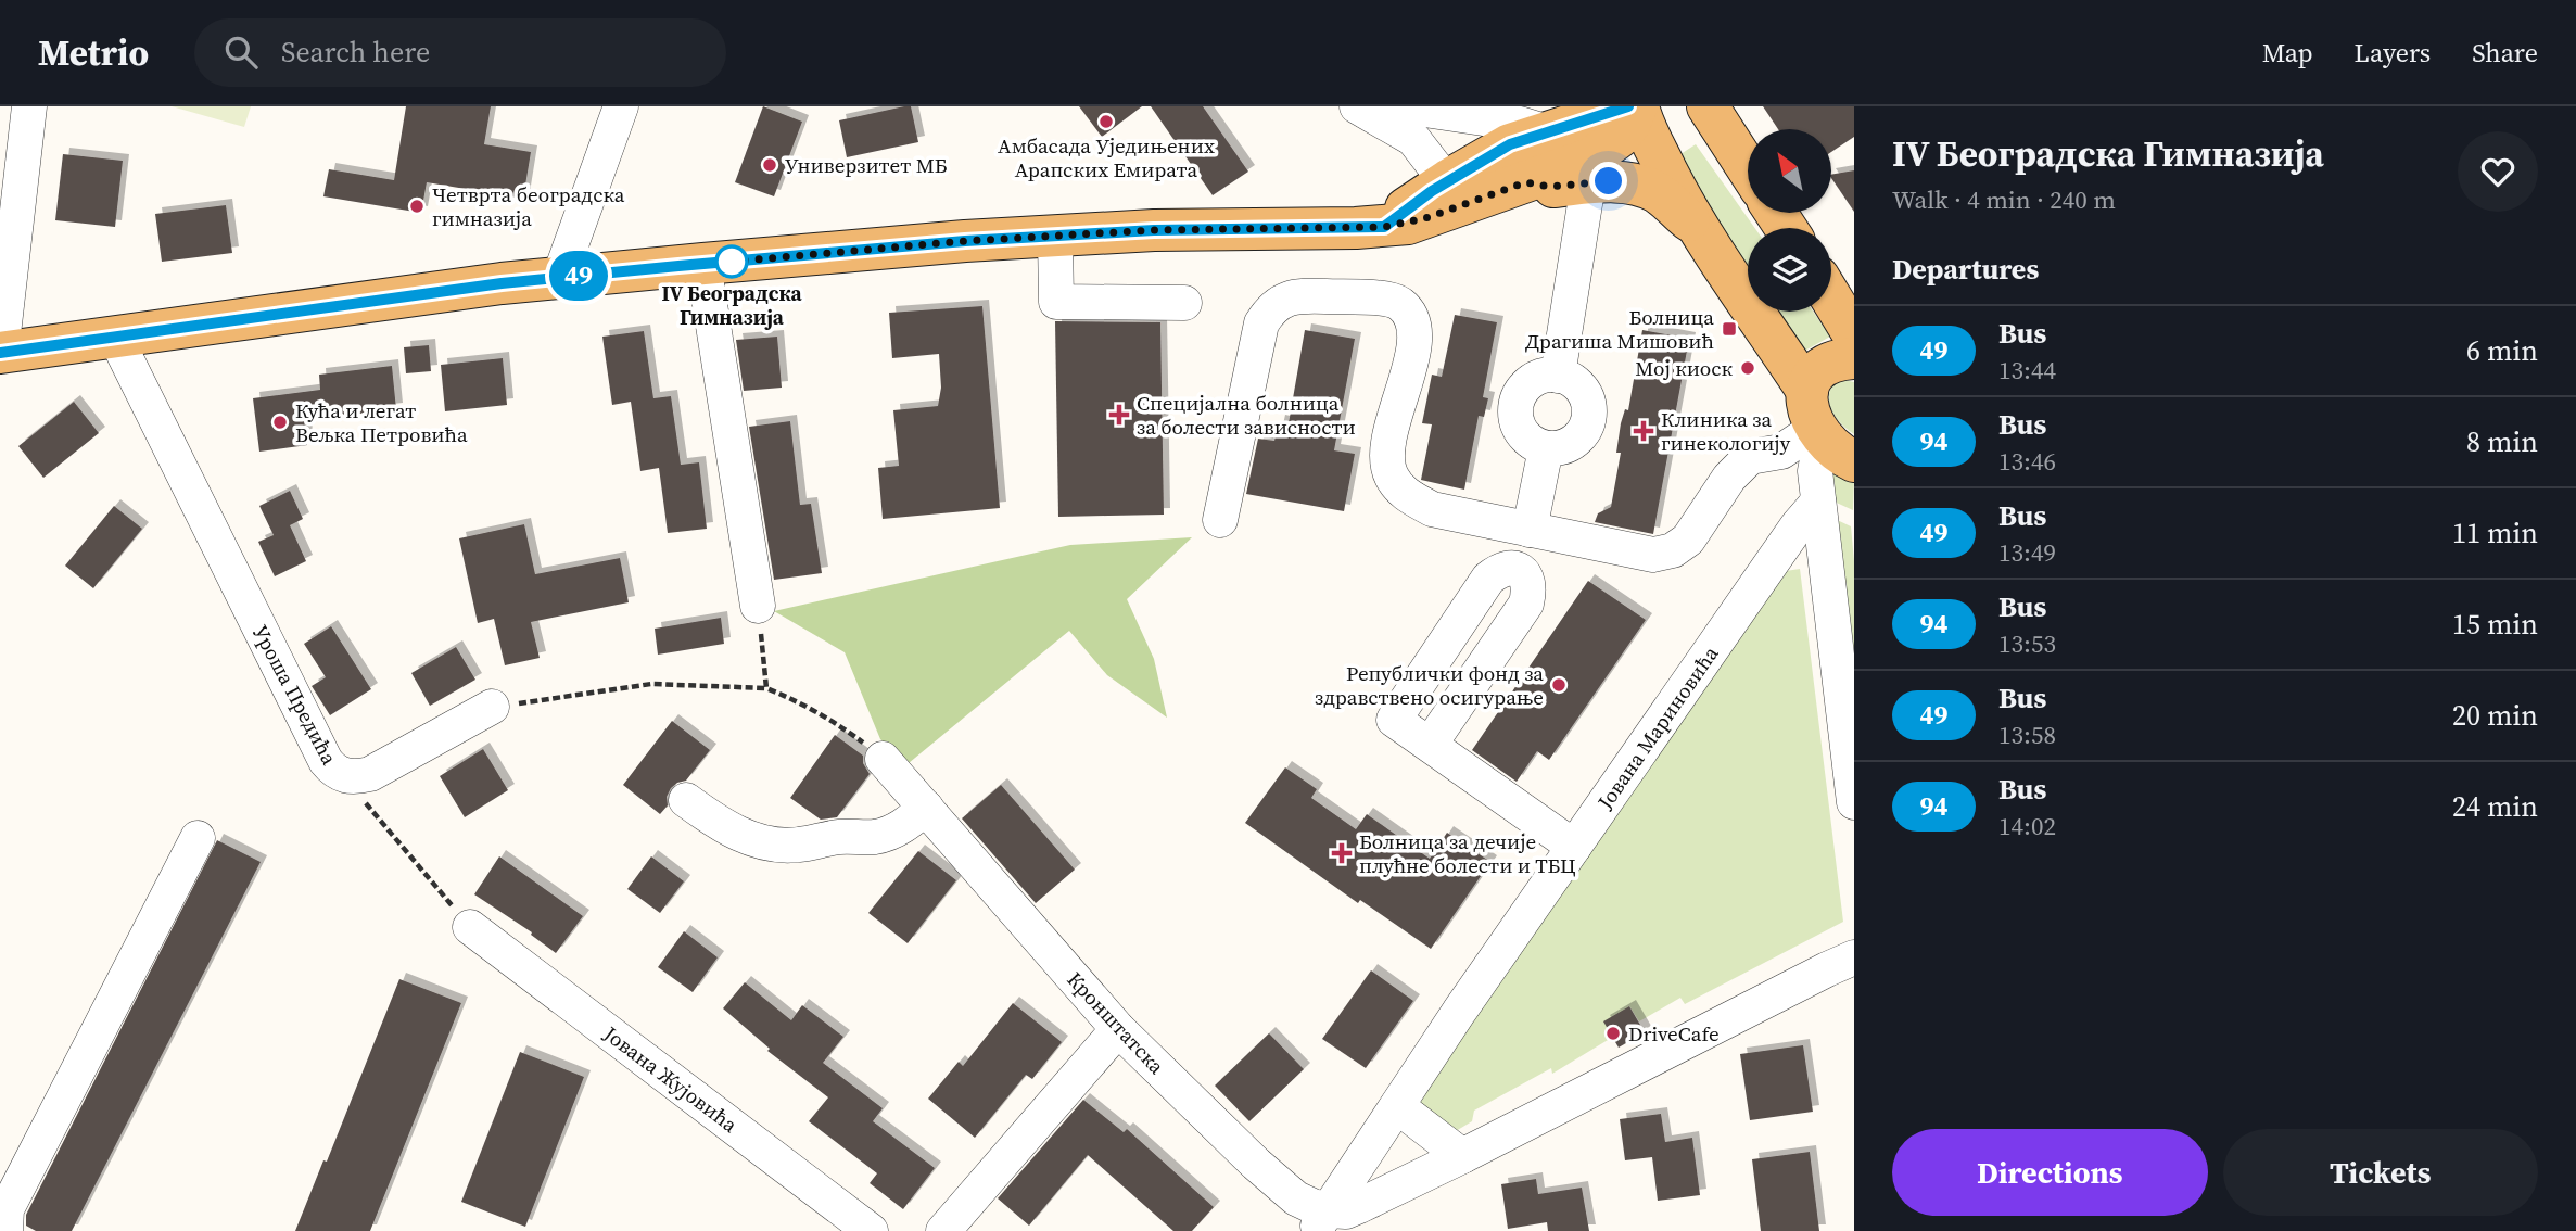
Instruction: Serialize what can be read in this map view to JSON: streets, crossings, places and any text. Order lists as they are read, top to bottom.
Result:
{
  "streets": {
    "street": [
      "Уроша Предића",
      "Јована Мариновића",
      "Кронштатска",
      "Јована Жујовића"
    ]
  },
  "crossings": [
    ["Јована Мариновића", "Кронштатска"]
  ],
  "places": {
    "other": [
      "Амбасада Уједињених Арапских Емирата",
      "Универзитет МБ",
      "Четврта београдска гимназија",
      "IV Београдска Гимназија",
      "Мој киоск",
      "Кућа и легат Вељка Петровића",
      "Републички фонд за здравствено осигурање",
      "DriveCafe"
    ],
    "transit": ["Болница Драгиша Мишовић"],
    "health": ["Специјална болница за болести зависности", "Клиника за гинекологију", "Болница за дечије плућне болести и ТБЦ"]
  },
  "lines": ["bus line 49"],
  "north": "top left",
  "page": {
    "header": "Metrio",
    "search": "Search here",
    "nav": ["Map", "Layers", "Share"],
    "on_map": "49",
    "heading": [
      ["IV Београдска Гимназија", "Walk · 4 min · 240 m"],
      "Departures"
    ],
    "list": [
      {
        "mark": "49",
        "name": "Bus",
        "note": "13:44",
        "value": "6 min"
      },
      {
        "mark": "94",
        "name": "Bus",
        "note": "13:46",
        "value": "8 min"
      },
      {
        "mark": "49",
        "name": "Bus",
        "note": "13:49",
        "value": "11 min"
      },
      {
        "mark": "94",
        "name": "Bus",
        "note": "13:53",
        "value": "15 min"
      },
      {
        "mark": "49",
        "name": "Bus",
        "note": "13:58",
        "value": "20 min"
      },
      {
        "mark": "94",
        "name": "Bus",
        "note": "14:02",
        "value": "24 min"
      }
    ],
    "buttons": ["Directions", "Tickets"]
  }
}
